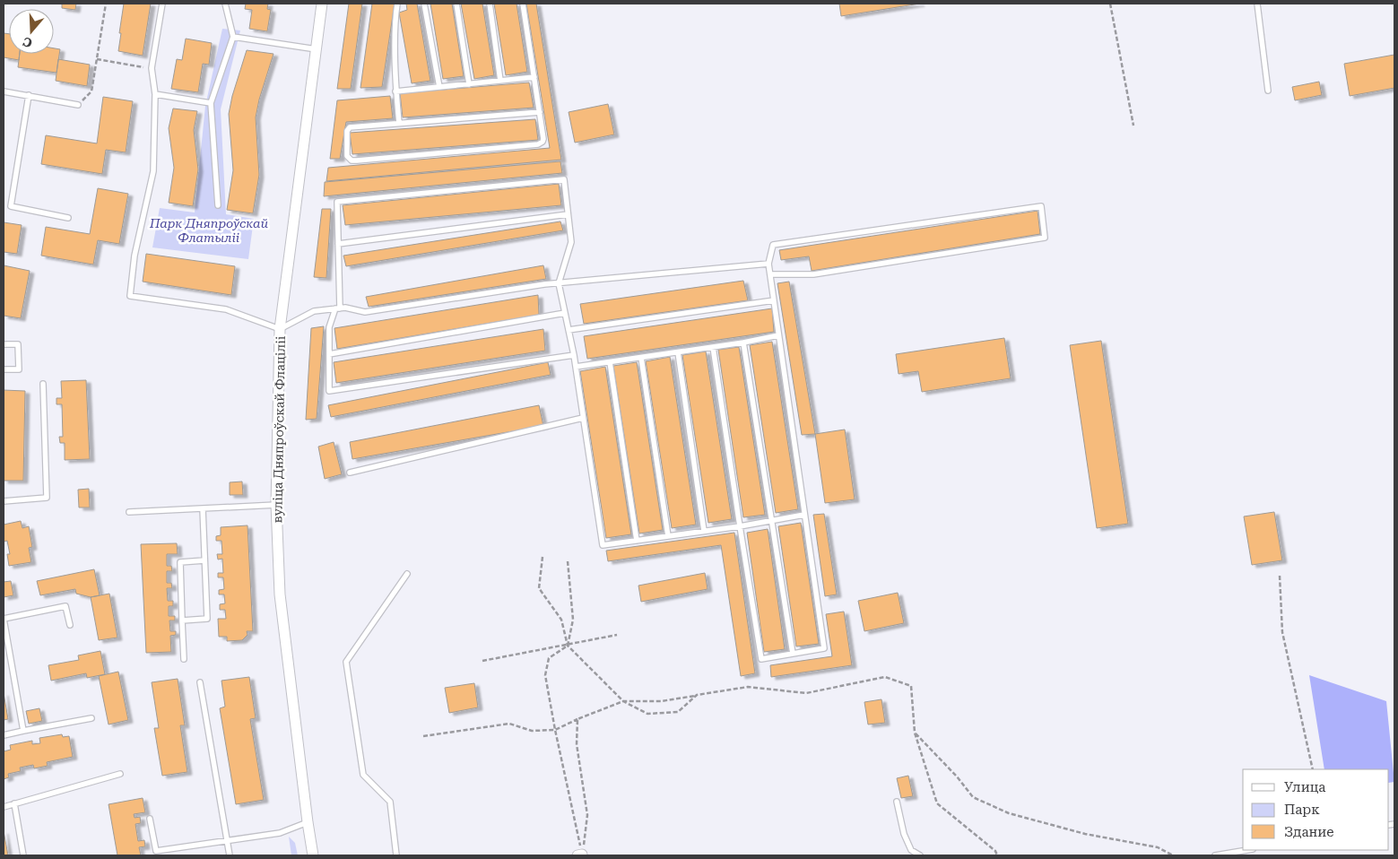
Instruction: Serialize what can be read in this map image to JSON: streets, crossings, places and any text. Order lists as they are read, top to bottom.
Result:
{
  "streets": {
    "street": ["вуліца Дняпроўскай Флаціліі"]
  },
  "parks": ["Парк Дняпроўскай Флатыліі"],
  "legend": ["Улица", "Парк", "Здание"],
  "north": "bottom"
}
